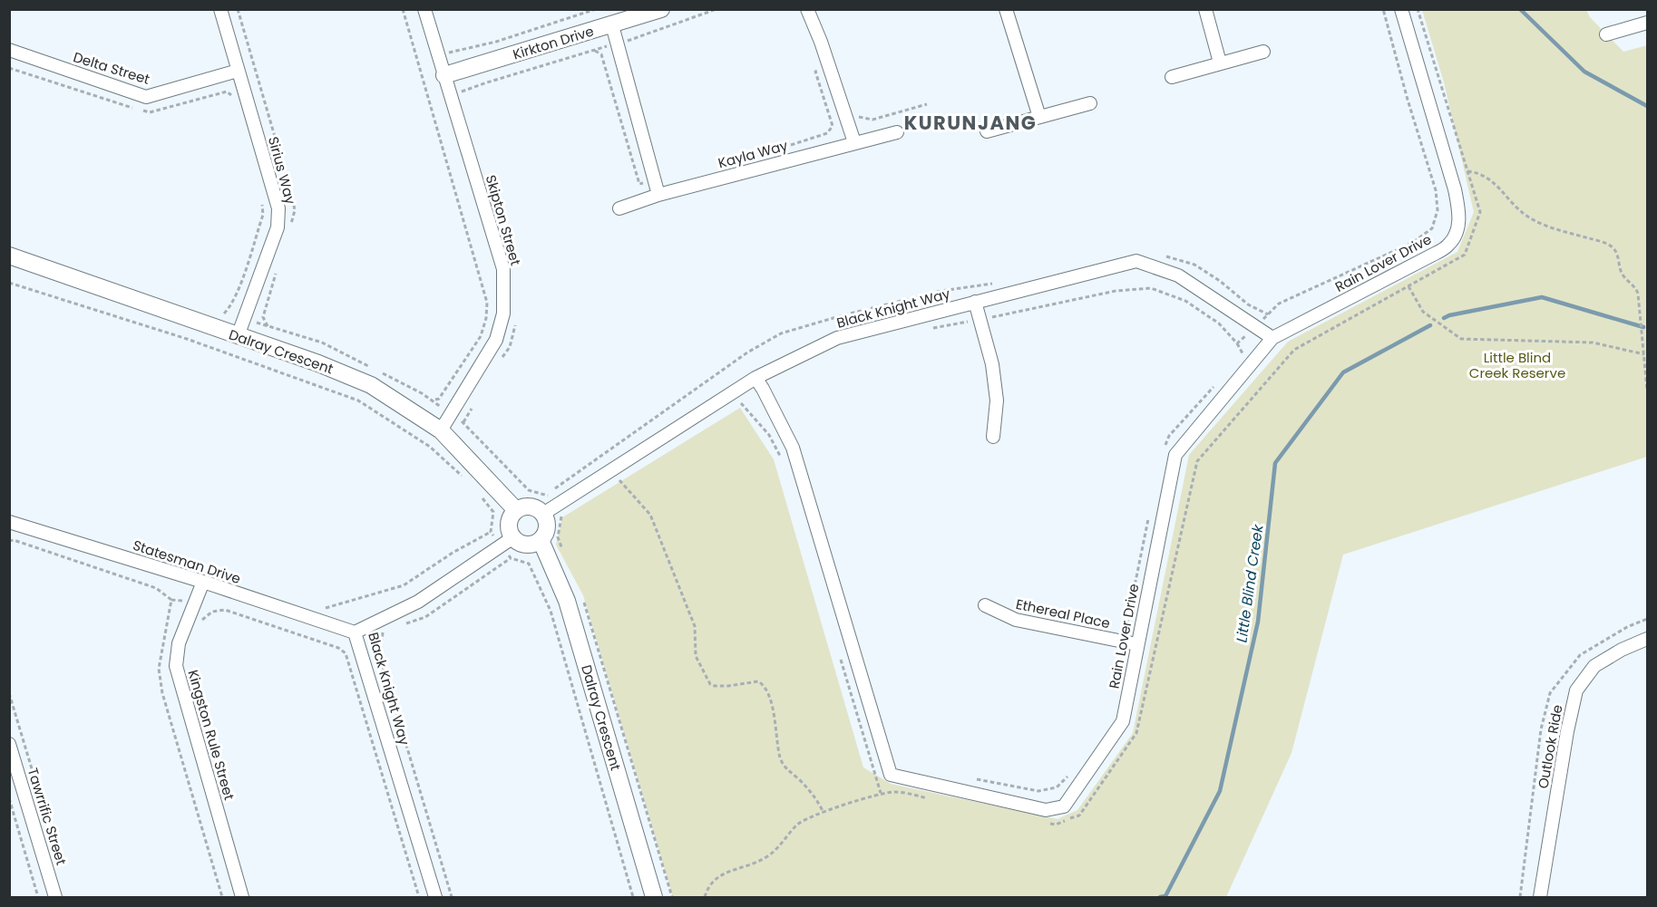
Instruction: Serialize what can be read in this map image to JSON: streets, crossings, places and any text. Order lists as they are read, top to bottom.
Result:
{
  "streets": {
    "street": [
      "Kirkton Drive",
      "Delta Street",
      "Kayla Way",
      "Sirius Way",
      "Skipton Street",
      "Rain Lover Drive",
      "Black Knight Way",
      "Dalray Crescent",
      "Statesman Drive",
      "Ethereal Place",
      "Kingston Rule Street",
      "Outlook Ride",
      "Tawrrific Street"
    ]
  },
  "crossings": [
    ["Kirkton Drive", "Skipton Street"],
    ["Delta Street", "Sirius Way"],
    ["Sirius Way", "Dalray Crescent"],
    ["Skipton Street", "Dalray Crescent"],
    ["Rain Lover Drive", "Black Knight Way"],
    ["Rain Lover Drive", "Ethereal Place"],
    ["Black Knight Way", "Statesman Drive"],
    ["Statesman Drive", "Kingston Rule Street"]
  ],
  "districts": ["KURUNJANG"],
  "water": ["Little Blind Creek"],
  "parks": ["Little Blind Creek Reserve"]
}
